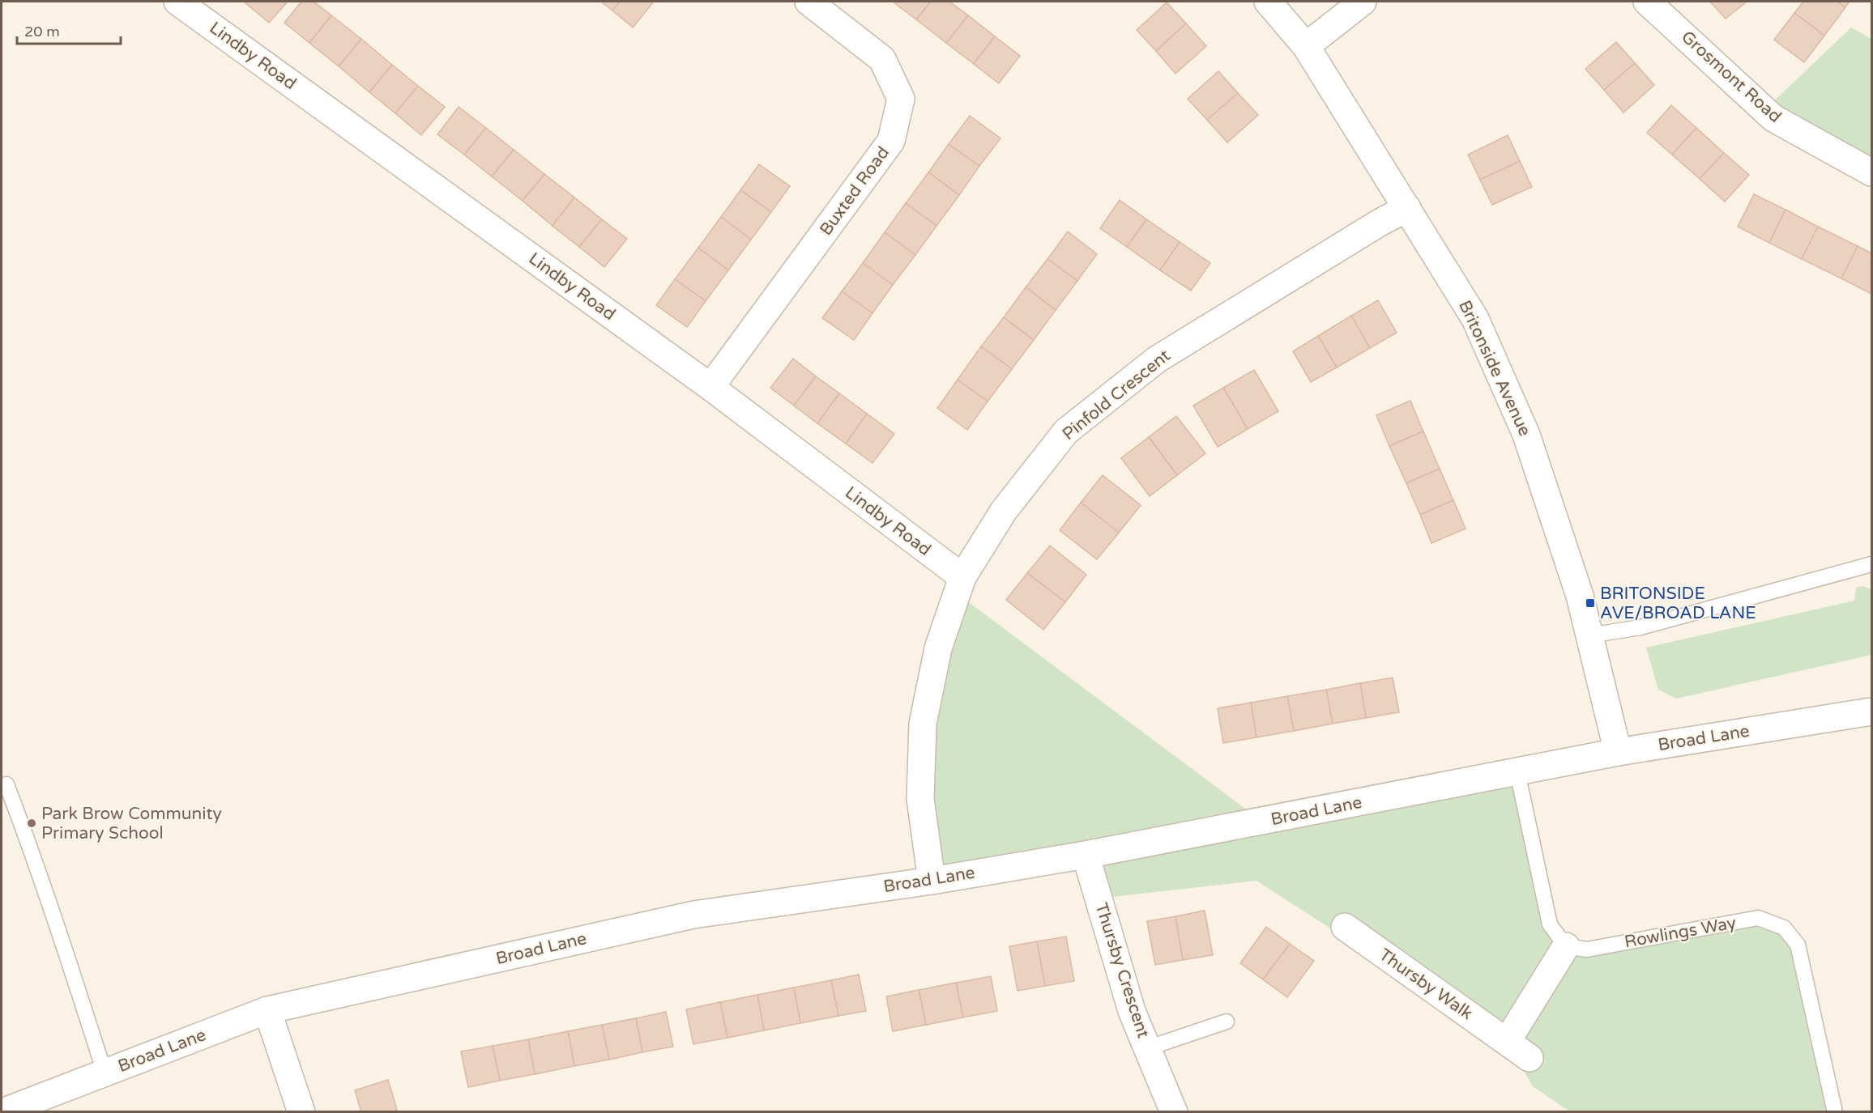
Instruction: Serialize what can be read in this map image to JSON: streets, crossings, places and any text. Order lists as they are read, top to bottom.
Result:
{
  "streets": {
    "street": [
      "Lindby Road",
      "Grosmont Road",
      "Buxted Road",
      "Britonside Avenue",
      "Pinfold Crescent",
      "Broad Lane",
      "Thursby Crescent",
      "Thursby Walk"
    ],
    "lane": ["Rowlings Way"]
  },
  "crossings": [
    ["Lindby Road", "Buxted Road"],
    ["Lindby Road", "Pinfold Crescent"],
    ["Britonside Avenue", "Pinfold Crescent"],
    ["Britonside Avenue", "Broad Lane"],
    ["Pinfold Crescent", "Broad Lane"],
    ["Broad Lane", "Thursby Crescent"]
  ],
  "places": {
    "transit": ["BRITONSIDE AVE/BROAD LANE"],
    "other": ["Park Brow Community Primary School"]
  },
  "scale_bar": "20 m"
}
